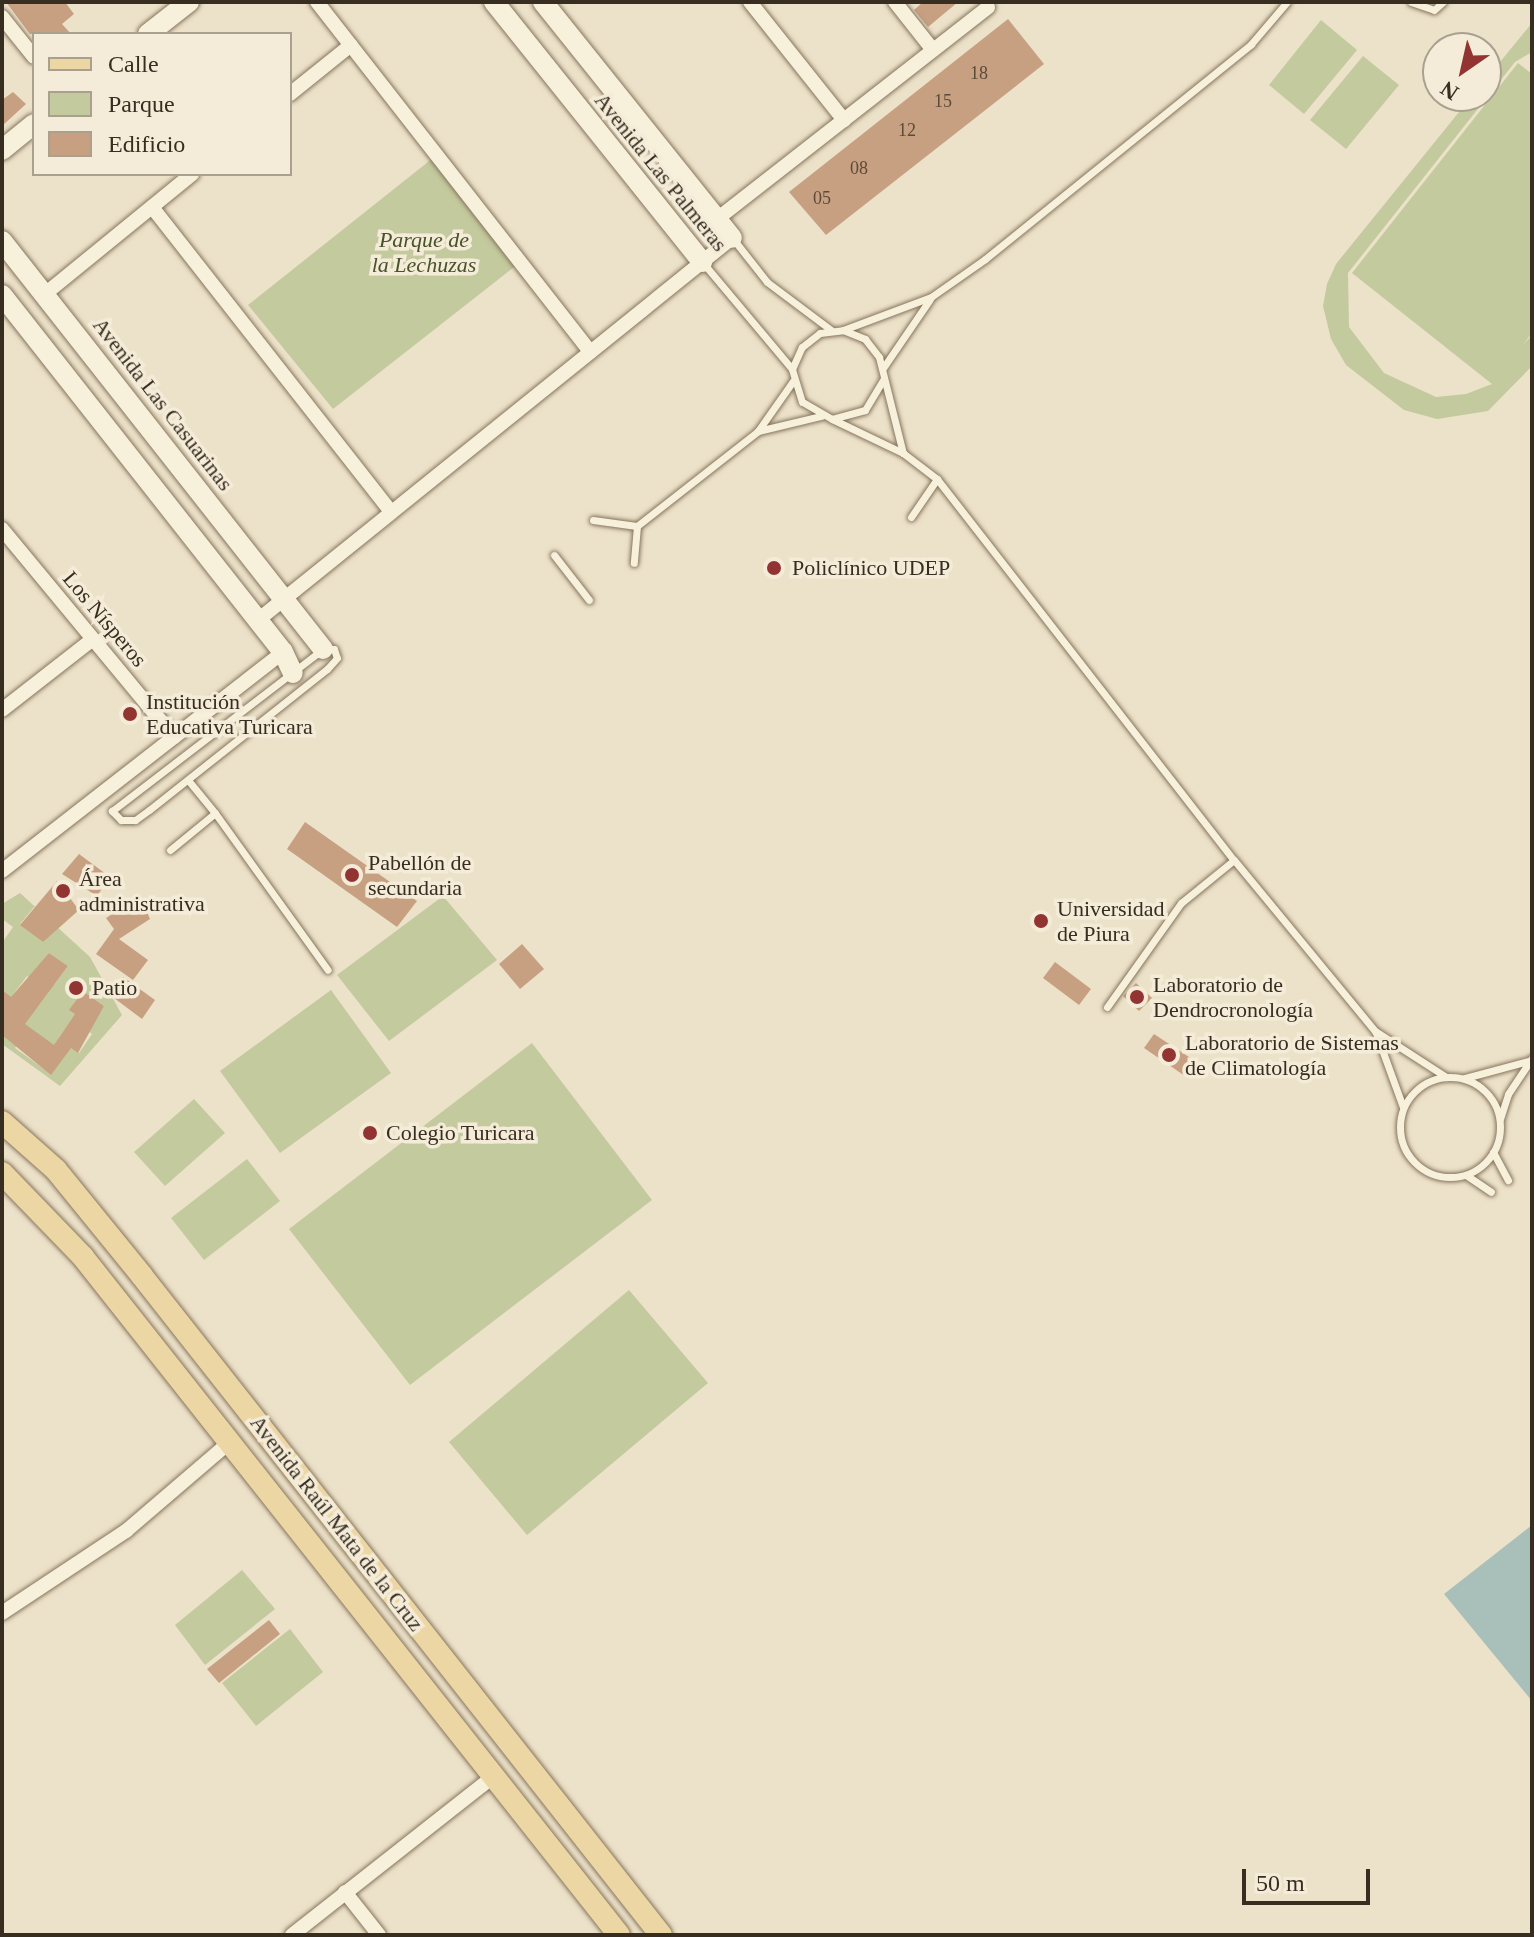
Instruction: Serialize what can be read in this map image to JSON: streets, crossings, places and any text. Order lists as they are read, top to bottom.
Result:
{
  "streets": {
    "main road": ["Avenida Raúl Mata de la Cruz"],
    "street": ["Avenida Las Palmeras", "Avenida Las Casuarinas", "Los Nísperos"]
  },
  "parks": ["Parque de la Lechuzas"],
  "places": [
    "Policlínico UDEP",
    "Institución Educativa Turicara",
    "Pabellón de secundaria",
    "Área administrativa",
    "Universidad de Piura",
    "Patio",
    "Laboratorio de Dendrocronología",
    "Laboratorio de Sistemas de Climatología",
    "Colegio Turicara"
  ],
  "house_numbers": [
    "18",
    "15",
    "12",
    "08",
    "05"
  ],
  "legend": ["Calle", "Parque", "Edificio"],
  "scale_bar": "50 m",
  "north": "bottom left"
}
